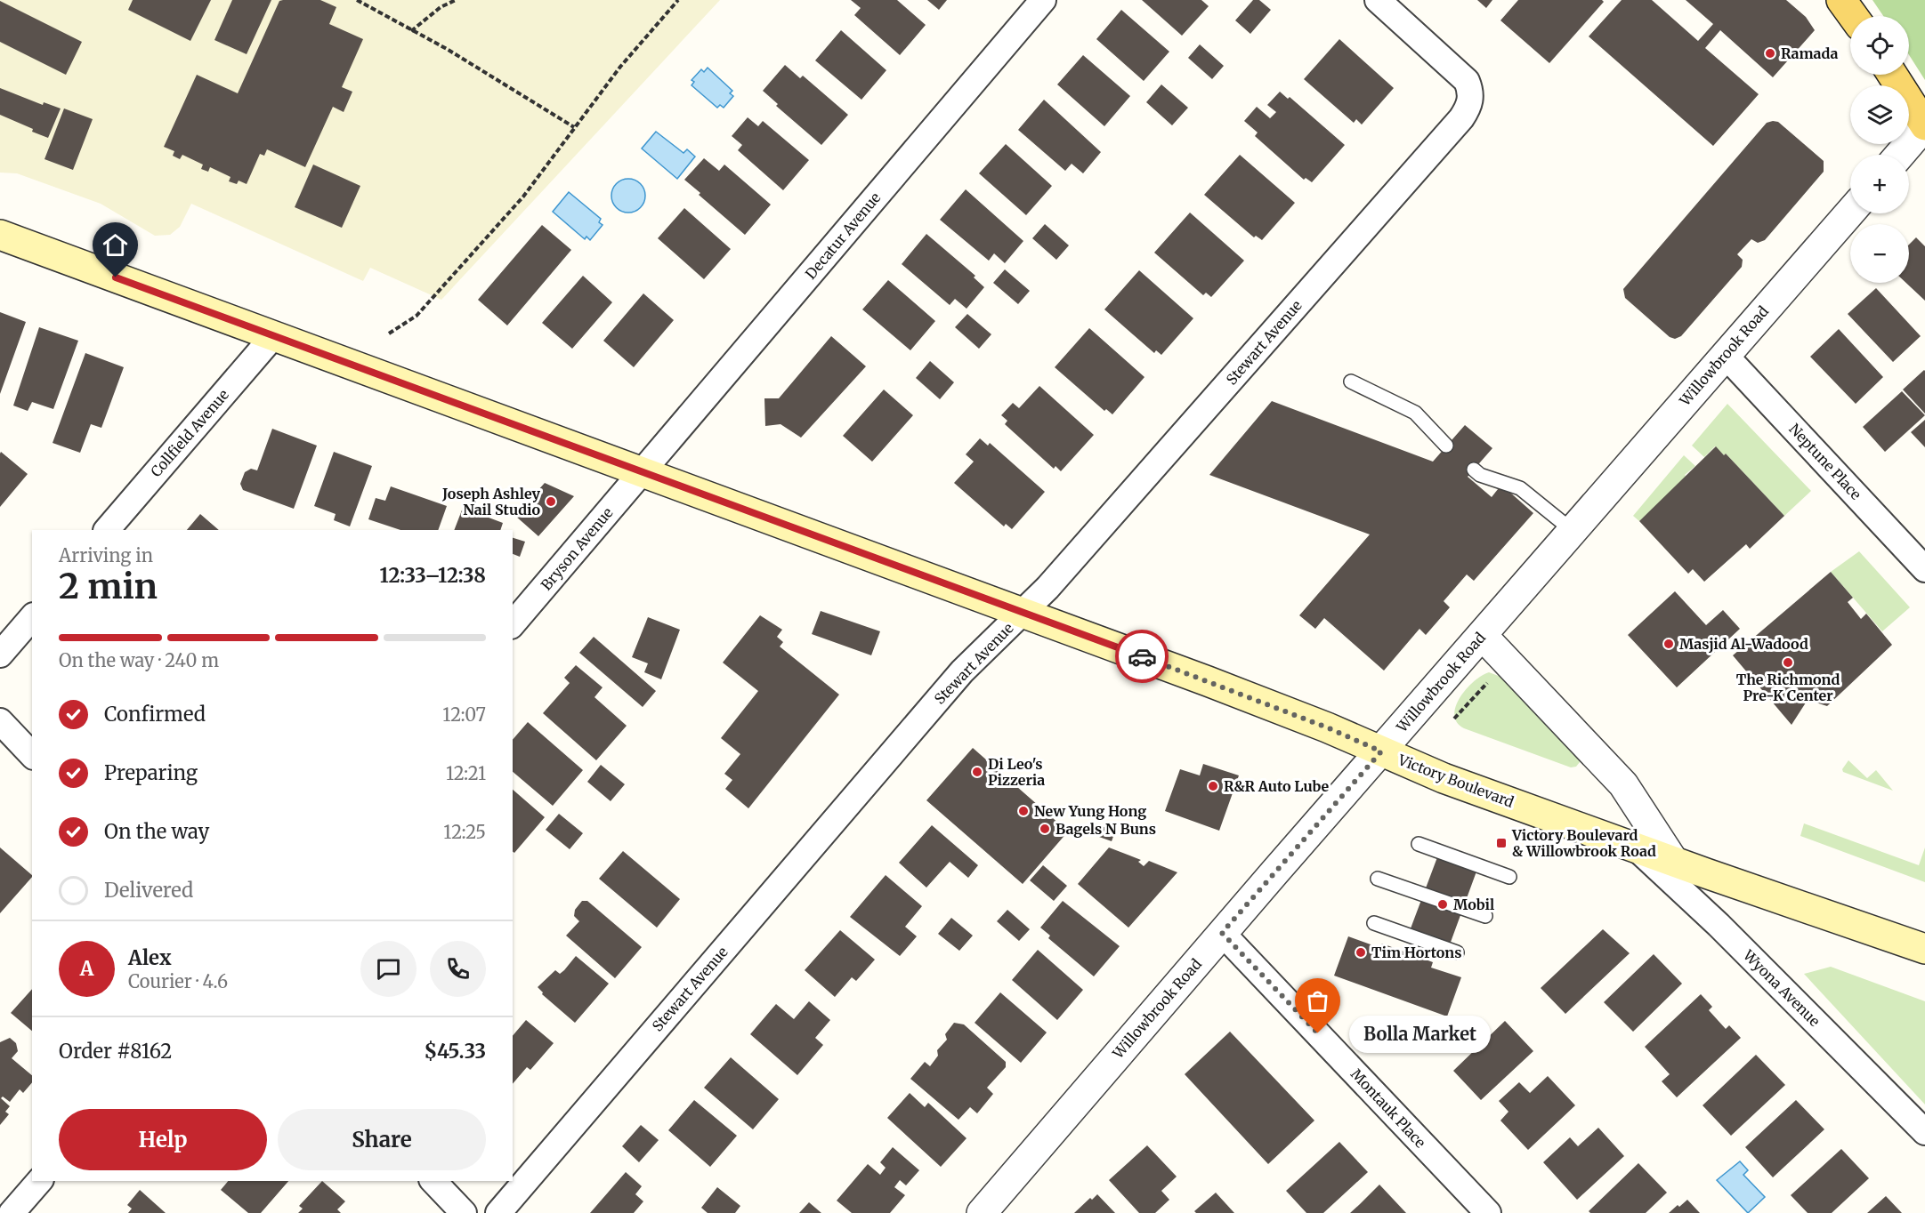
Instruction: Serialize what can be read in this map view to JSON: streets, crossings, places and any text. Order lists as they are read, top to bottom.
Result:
{
  "streets": {
    "main road": ["Victory Boulevard"],
    "street": [
      "Decatur Avenue",
      "Stewart Avenue",
      "Willowbrook Road",
      "Collfield Avenue",
      "Neptune Place",
      "Bryson Avenue",
      "Wyona Avenue",
      "Montauk Place"
    ]
  },
  "crossings": [
    ["Decatur Avenue", "Bryson Avenue"],
    ["Decatur Avenue", "Victory Boulevard"],
    ["Stewart Avenue", "Victory Boulevard"],
    ["Willowbrook Road", "Neptune Place"],
    ["Willowbrook Road", "Victory Boulevard"],
    ["Willowbrook Road", "Montauk Place"],
    ["Collfield Avenue", "Victory Boulevard"],
    ["Bryson Avenue", "Victory Boulevard"],
    ["Victory Boulevard", "Wyona Avenue"]
  ],
  "places": {
    "other": [
      "Ramada",
      "Joseph Ashley Nail Studio",
      "Masjid Al-Wadood",
      "The Richmond Pre-K Center",
      "Di Leo's Pizzeria",
      "R&R Auto Lube",
      "New Yung Hong",
      "Bagels N Buns",
      "Mobil",
      "Tim Hortons",
      "Bolla Market"
    ],
    "transit": ["Victory Boulevard & Willowbrook Road"]
  },
  "page": {
    "map_buttons": ["+", "−"],
    "heading": ["2 min", "Arriving in", "12:33–12:38"],
    "panel": [
      "Alex",
      "Courier · 4.6",
      "Order #8162",
      "$45.33"
    ],
    "bar": "On the way · 240 m",
    "list": [
      ["Confirmed", "12:07"],
      ["Preparing", "12:21"],
      ["On the way", "12:25"],
      "Delivered"
    ],
    "round": "A",
    "bubble": "Bolla Market",
    "buttons": ["Help", "Share"]
  }
}
